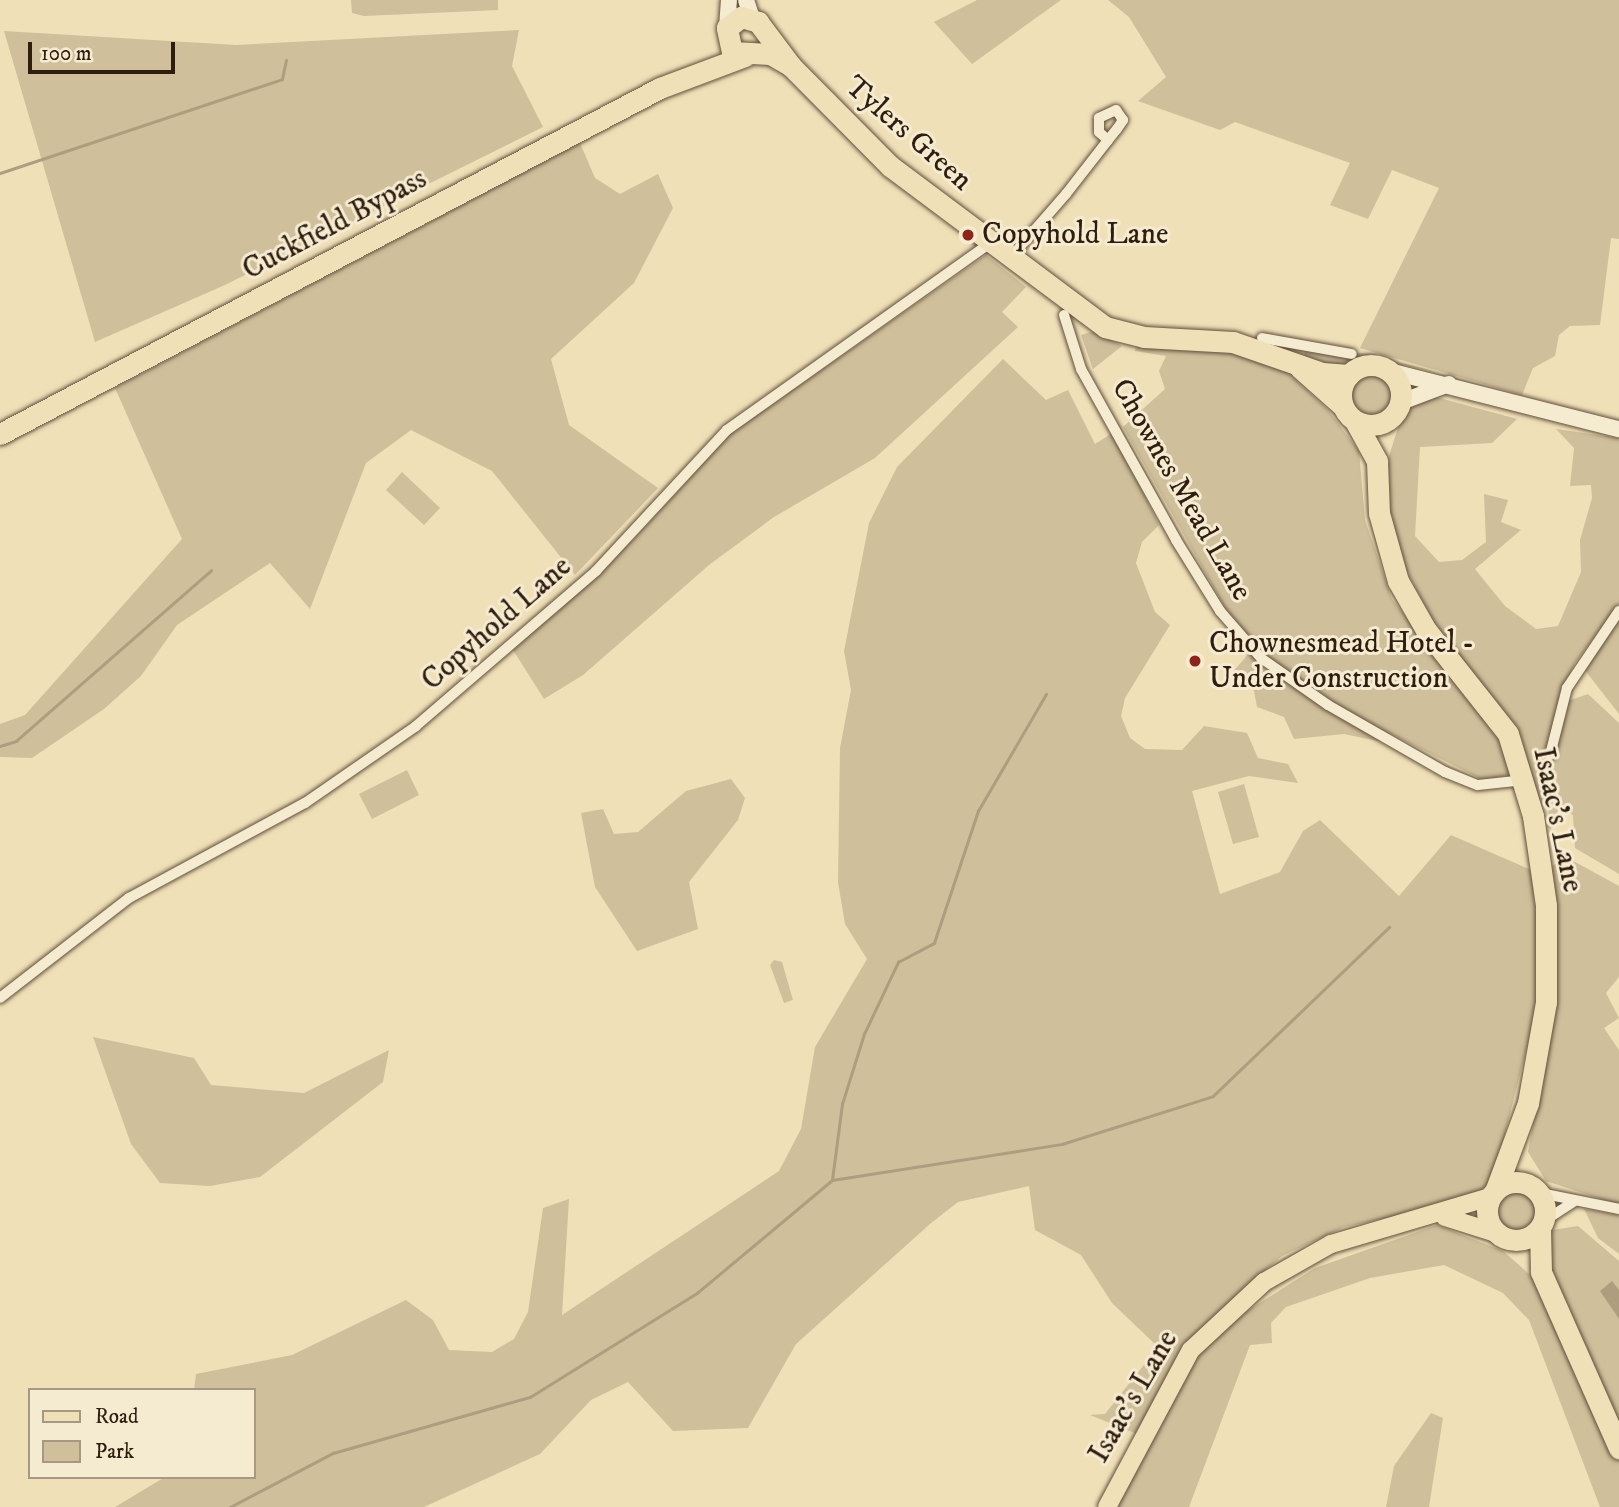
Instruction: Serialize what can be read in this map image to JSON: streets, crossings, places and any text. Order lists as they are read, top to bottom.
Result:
{
  "streets": {
    "highway": ["Tylers Green", "Cuckfield Bypass", "Isaac's Lane"],
    "street": ["Chownes Mead Lane", "Copyhold Lane"]
  },
  "crossings": [
    ["Tylers Green", "Cuckfield Bypass"],
    ["Tylers Green", "Copyhold Lane"],
    ["Tylers Green", "Isaac's Lane"],
    ["Chownes Mead Lane", "Isaac's Lane"]
  ],
  "places": ["Copyhold Lane", "Chownesmead Hotel - Under Construction"],
  "legend": ["Road", "Park"],
  "scale_bar": "100 m"
}
